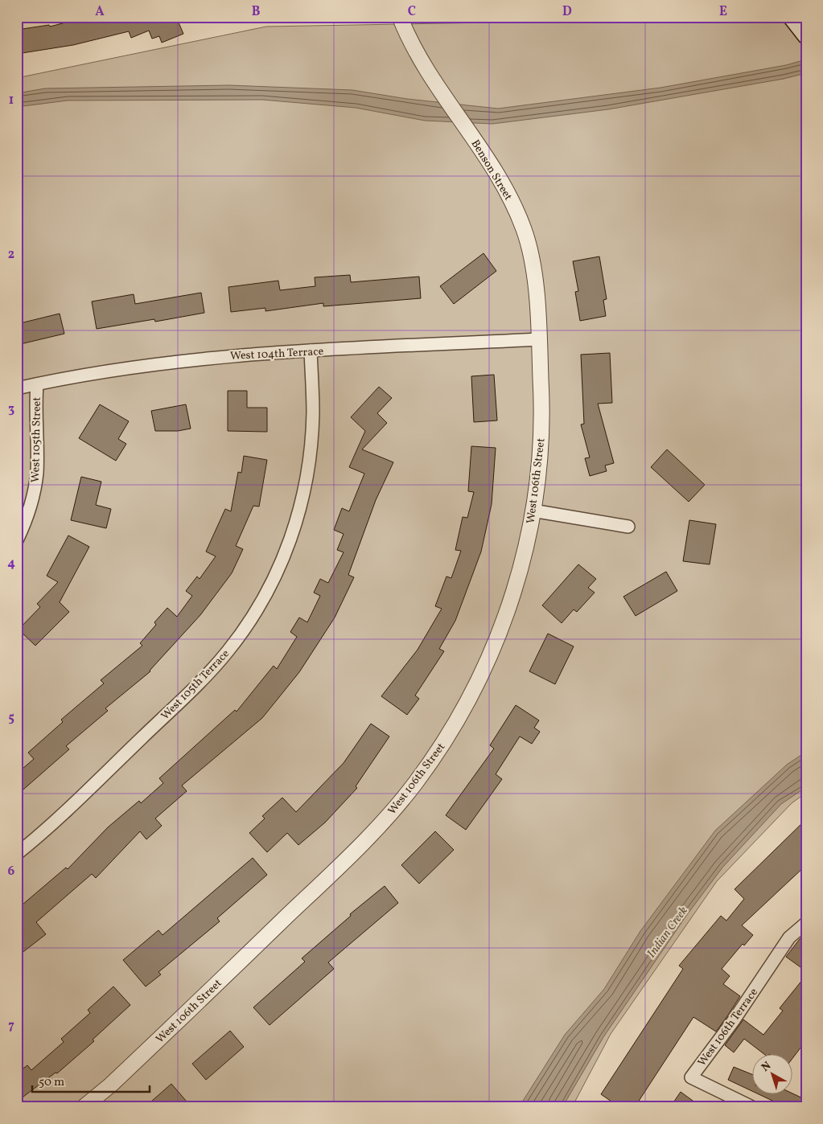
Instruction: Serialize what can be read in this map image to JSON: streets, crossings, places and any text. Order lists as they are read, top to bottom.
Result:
{
  "streets": {
    "street": [
      "Benson Street",
      "West 104th Terrace",
      "West 105th Street",
      "West 106th Street",
      "West 105th Terrace",
      "West 106th Terrace"
    ]
  },
  "crossings": [
    ["Benson Street", "West 104th Terrace"],
    ["Benson Street", "West 106th Street"],
    ["West 104th Terrace", "West 105th Street"],
    ["West 104th Terrace", "West 106th Street"],
    ["West 104th Terrace", "West 105th Terrace"]
  ],
  "water": ["Indian Creek"],
  "scale_bar": "50 m",
  "north": "top left",
  "grid": {
    "columns": [
      "A",
      "B",
      "C",
      "D",
      "E"
    ],
    "rows": [
      "1",
      "2",
      "3",
      "4",
      "5",
      "6",
      "7"
    ]
  }
}
